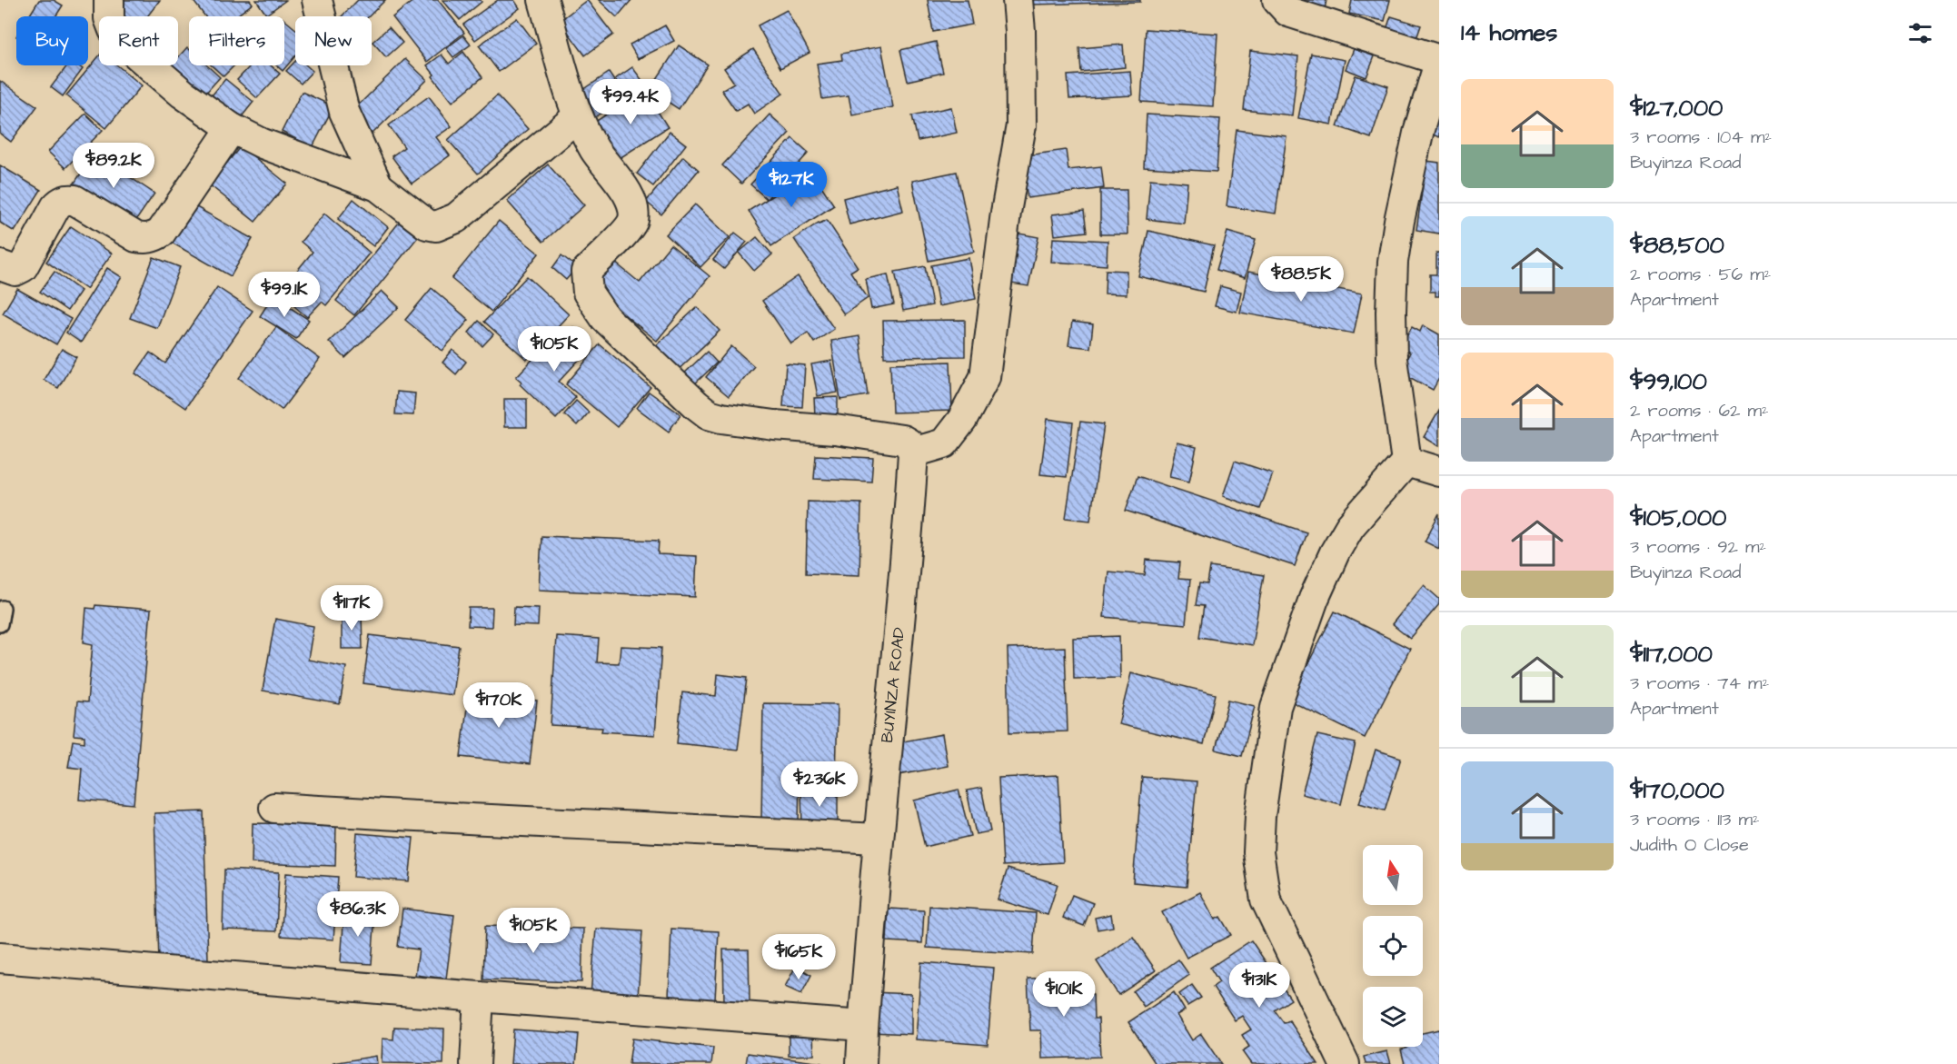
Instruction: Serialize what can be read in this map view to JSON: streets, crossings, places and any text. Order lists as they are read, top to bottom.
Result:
{
  "streets": {
    "street": ["BUYINZA ROAD"]
  },
  "north": "top",
  "page": {
    "heading": "14 homes",
    "chip": [
      "Buy",
      "Rent",
      "Filters",
      "New"
    ],
    "list": [
      {
        "name": "$127,000",
        "note": "3 rooms · 104 m² · Buyinza Road"
      },
      {
        "name": "$88,500",
        "note": "2 rooms · 56 m² · Apartment"
      },
      {
        "name": "$99,100",
        "note": "2 rooms · 62 m² · Apartment"
      },
      {
        "name": "$105,000",
        "note": "3 rooms · 92 m² · Buyinza Road"
      },
      {
        "name": "$117,000",
        "note": "3 rooms · 74 m² · Apartment"
      },
      {
        "name": "$170,000",
        "note": "3 rooms · 113 m² · Judith O Close"
      }
    ],
    "price": [
      "$99.4K",
      "$89.2K",
      "$127K",
      "$88.5K",
      "$99.1K",
      "$105K",
      "$117K",
      "$170K",
      "$236K",
      "$86.3K",
      "$105K",
      "$165K",
      "$131K",
      "$101K"
    ]
  }
}
